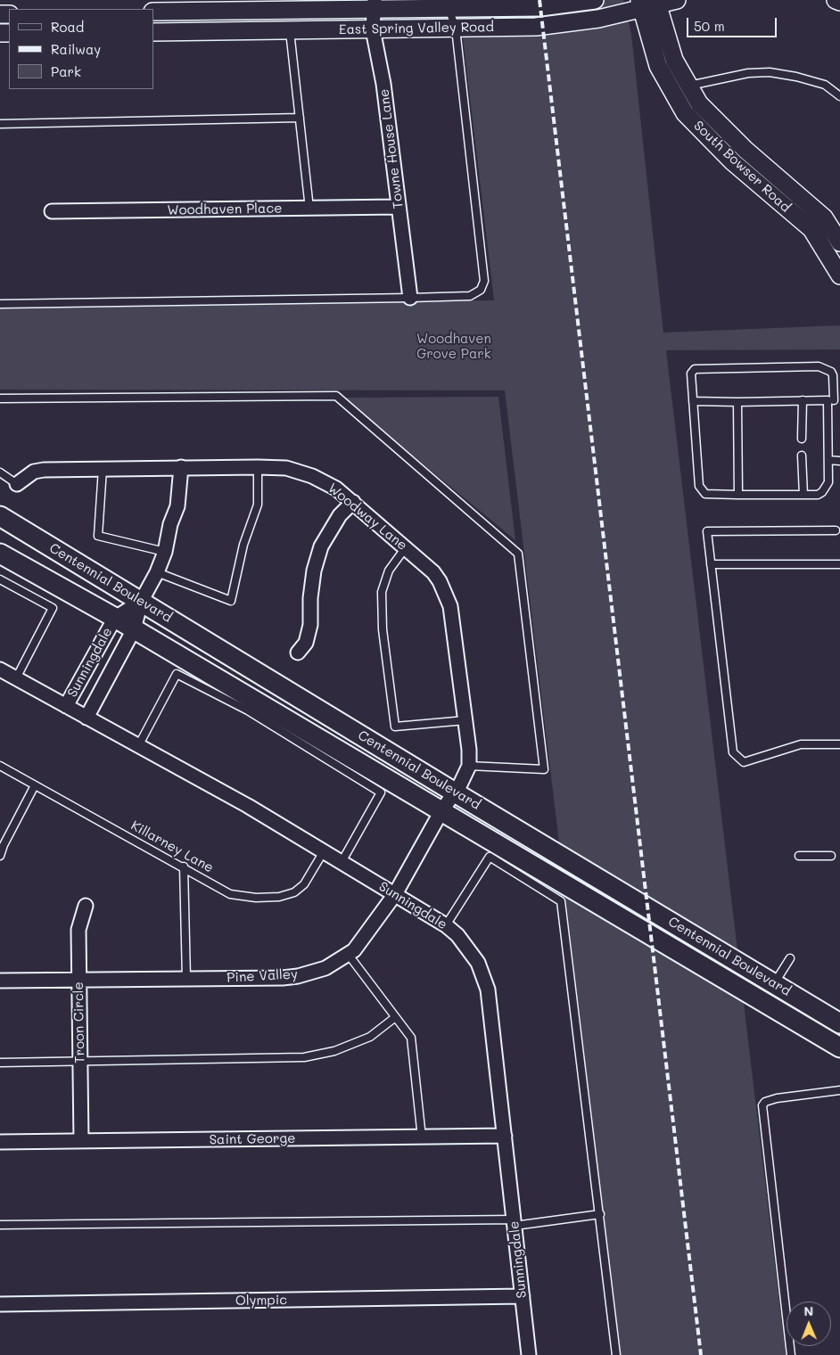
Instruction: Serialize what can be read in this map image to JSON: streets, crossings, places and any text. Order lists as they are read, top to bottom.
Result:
{
  "streets": {
    "main road": ["Centennial Boulevard"],
    "street": [
      "East Spring Valley Road",
      "Towne House Lane",
      "South Bowser Road",
      "Woodhaven Place",
      "Woodway Lane",
      "Sunningdale",
      "Pine Valley",
      "Troon Circle",
      "Saint George",
      "Olympic"
    ],
    "lane": ["Killarney Lane"]
  },
  "crossings": [
    ["East Spring Valley Road", "Towne House Lane"],
    ["East Spring Valley Road", "South Bowser Road"],
    ["Towne House Lane", "Woodhaven Place"],
    ["Woodway Lane", "Sunningdale"],
    ["Centennial Boulevard", "Sunningdale"],
    ["Centennial Boulevard", "Pine Valley"],
    ["Sunningdale", "Killarney Lane"],
    ["Sunningdale", "Pine Valley"],
    ["Sunningdale", "Saint George"],
    ["Sunningdale", "Olympic"],
    ["Pine Valley", "Troon Circle"],
    ["Troon Circle", "Saint George"]
  ],
  "parks": ["Woodhaven Grove Park"],
  "legend": ["Road", "Railway", "Park"],
  "scale_bar": "50 m",
  "north": "top"
}
